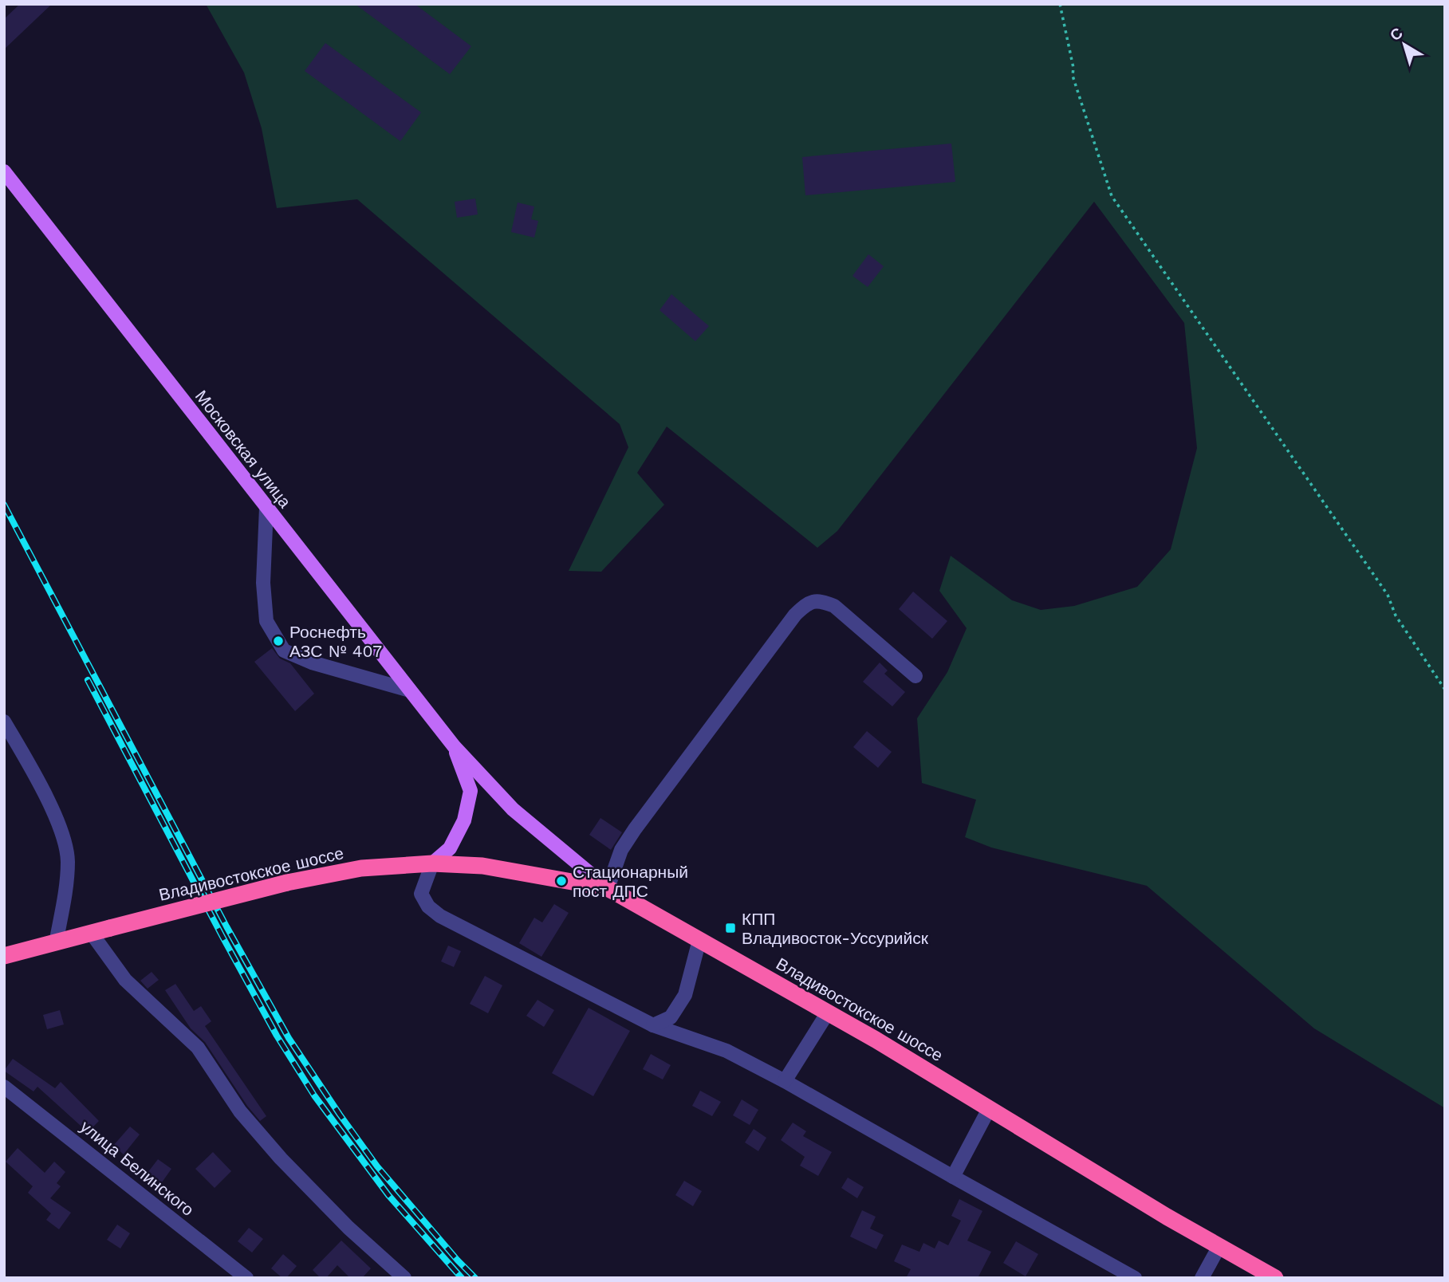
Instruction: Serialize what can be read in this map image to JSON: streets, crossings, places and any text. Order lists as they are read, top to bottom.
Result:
{
  "streets": {
    "highway": ["Владивостокское шоссе"],
    "main road": ["Московская улица"],
    "street": ["улица Белинского"]
  },
  "crossings": [
    ["Московская улица", "Владивостокское шоссе"]
  ],
  "places": {
    "other": ["Роснефть АЗС № 407", "Стационарный пост ДПС"],
    "transit": ["КПП Владивосток-Уссурийск"]
  },
  "north": "top left"
}
